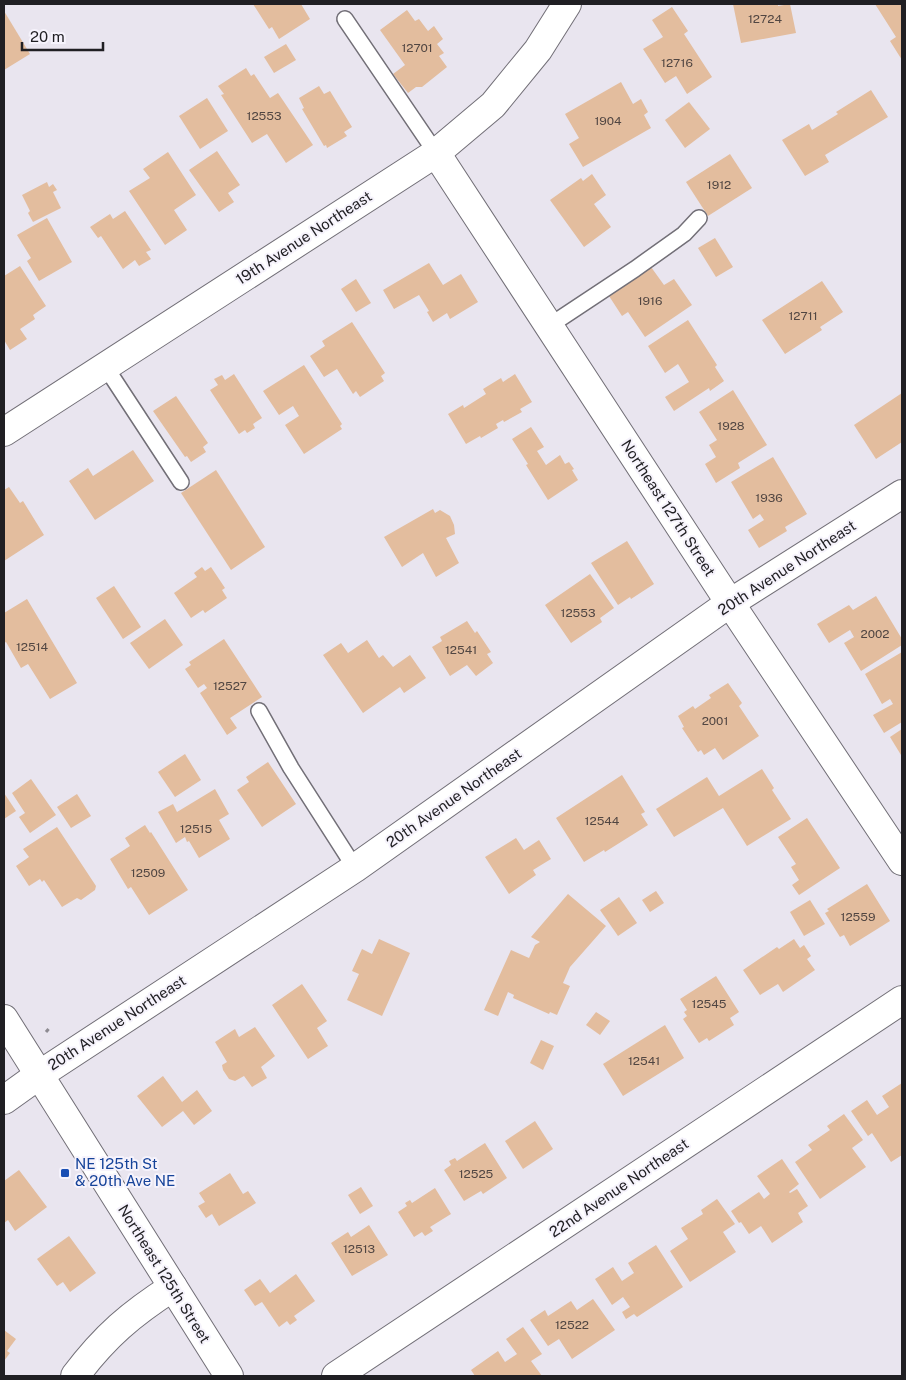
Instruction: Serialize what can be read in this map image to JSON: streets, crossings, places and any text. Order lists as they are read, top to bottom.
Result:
{
  "streets": {
    "street": [
      "19th Avenue Northeast",
      "Northeast 127th Street",
      "20th Avenue Northeast",
      "22nd Avenue Northeast",
      "Northeast 125th Street"
    ]
  },
  "crossings": [
    ["19th Avenue Northeast", "Northeast 127th Street"],
    ["Northeast 127th Street", "20th Avenue Northeast"],
    ["20th Avenue Northeast", "Northeast 125th Street"]
  ],
  "places": {
    "transit": ["NE 125th St & 20th Ave NE"]
  },
  "house_numbers": [
    "12724",
    "12701",
    "12716",
    "12553",
    "1904",
    "1912",
    "1916",
    "12711",
    "1928",
    "1936",
    "12553",
    "2002",
    "12514",
    "12541",
    "12527",
    "2001",
    "12544",
    "12515",
    "12509",
    "12559",
    "12545",
    "12541",
    "12525",
    "12513",
    "12522"
  ],
  "scale_bar": "20 m"
}
